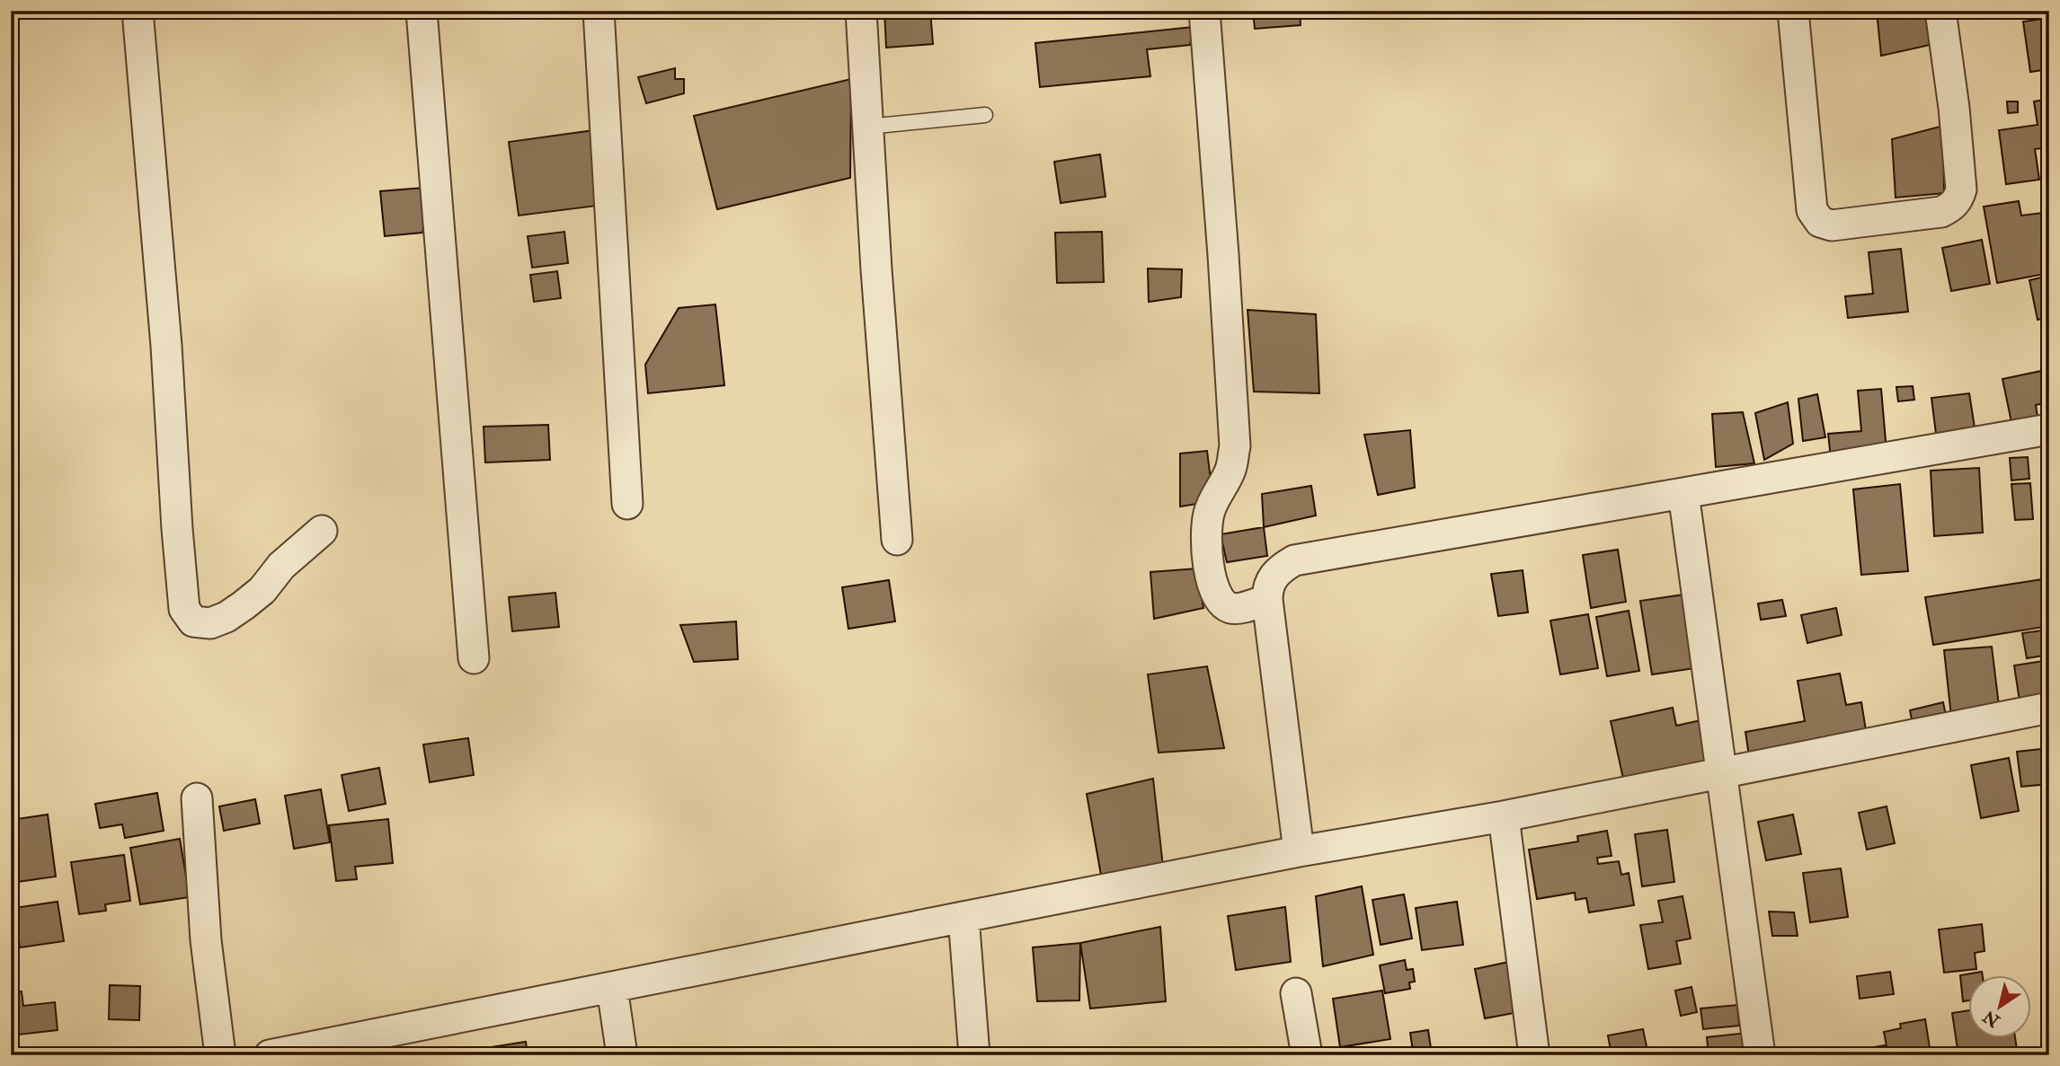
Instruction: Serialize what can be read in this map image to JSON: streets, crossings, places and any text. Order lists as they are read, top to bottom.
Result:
{
  "north": "bottom left"
}
